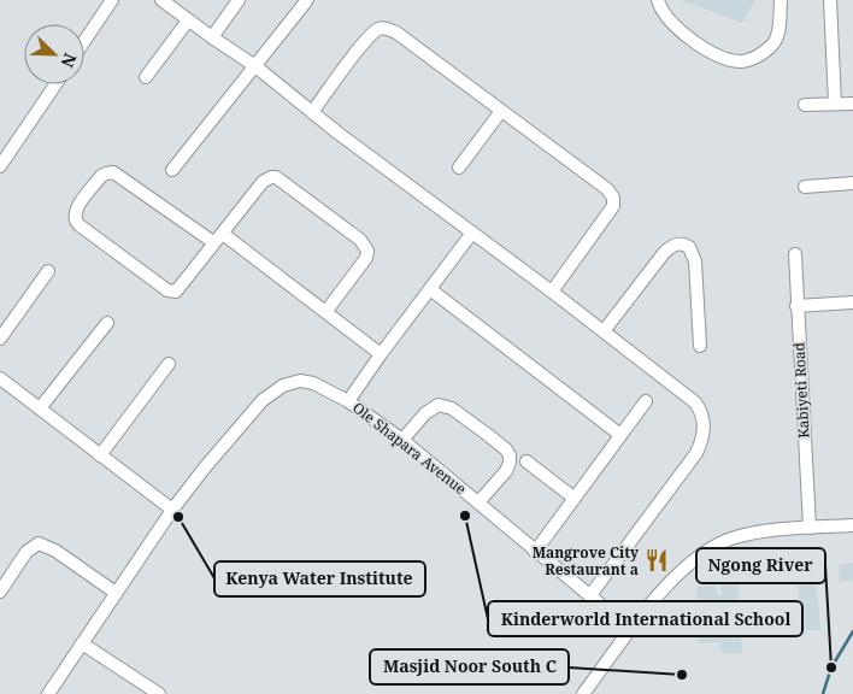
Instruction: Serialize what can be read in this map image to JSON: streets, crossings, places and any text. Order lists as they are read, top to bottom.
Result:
{
  "streets": {
    "street": ["Kabiyeti Road", "Ole Shapara Avenue"]
  },
  "places": {
    "other": [
      "Kinderworld International School",
      "Kenya Water Institute",
      "Ngong River",
      "Masjid Noor South C"
    ],
    "restaurant": ["Mangrove City Restaurant a"]
  },
  "north": "bottom right"
}
